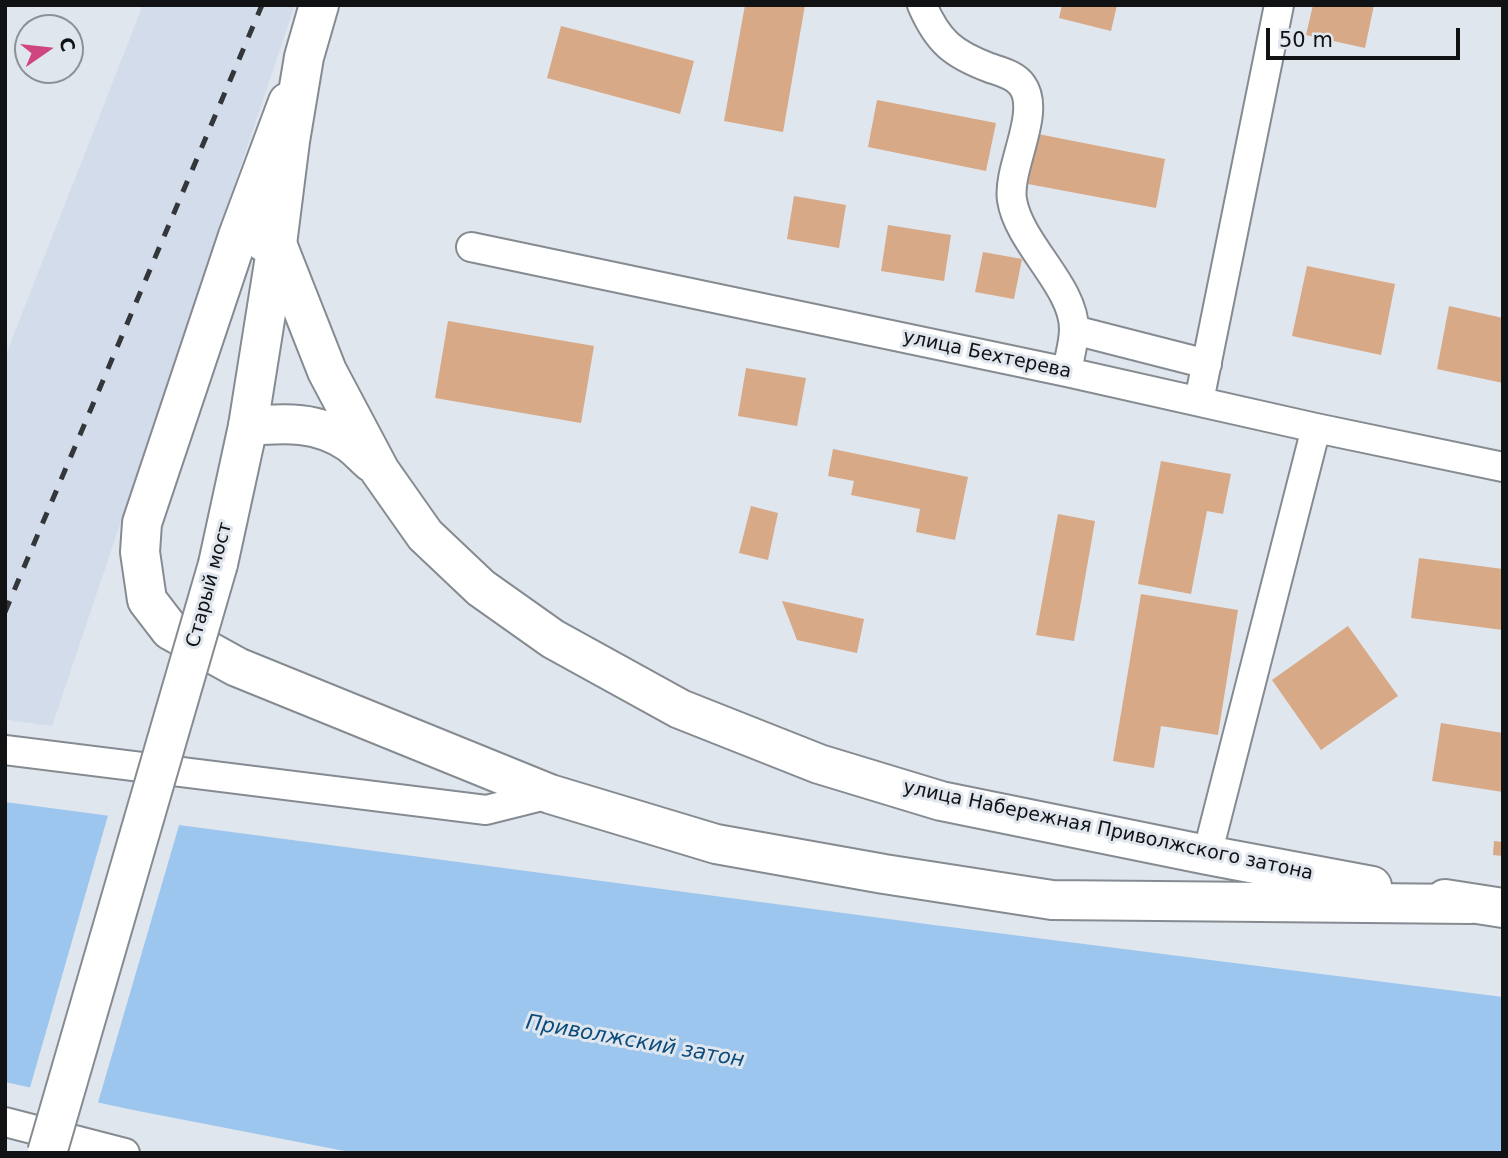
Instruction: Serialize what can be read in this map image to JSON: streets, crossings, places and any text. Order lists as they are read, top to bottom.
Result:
{
  "streets": {
    "main road": ["Старый мост", "улица Набережная Приволжского затона"],
    "street": ["улица Бехтерева"]
  },
  "crossings": [
    ["Старый мост", "улица Набережная Приволжского затона"]
  ],
  "water": ["Приволжский затон"],
  "scale_bar": "50 m",
  "north": "right"
}
